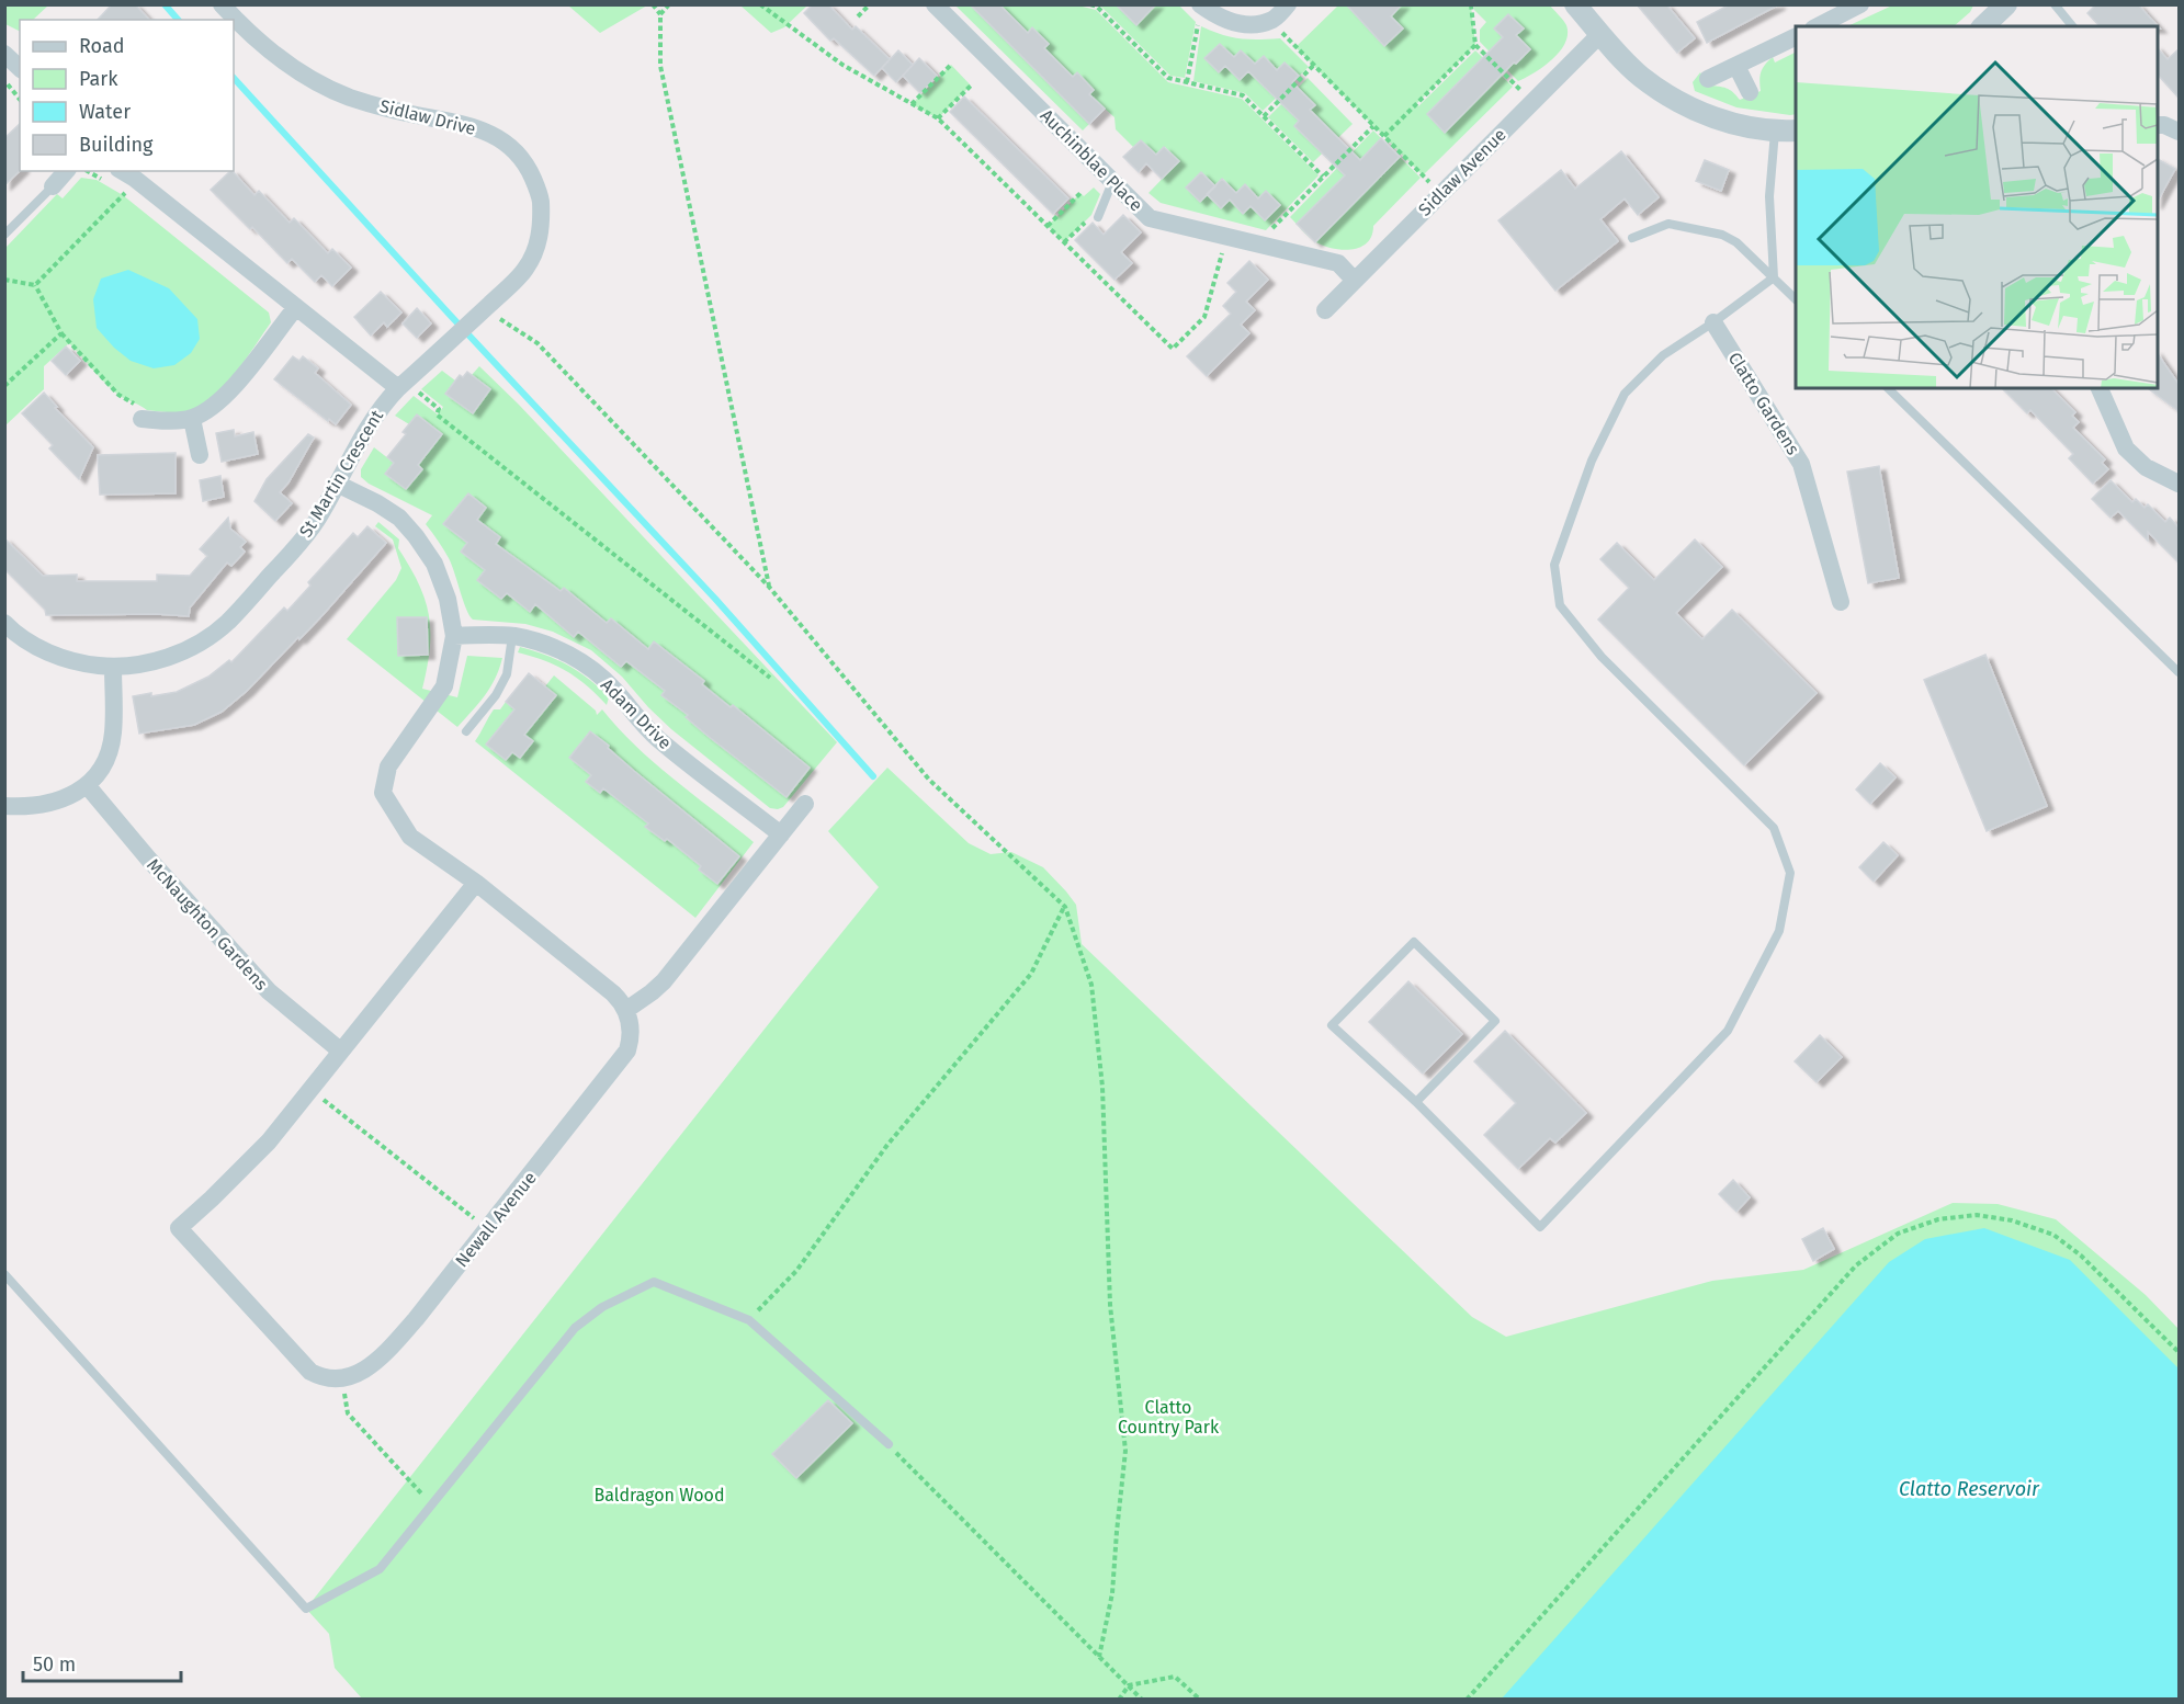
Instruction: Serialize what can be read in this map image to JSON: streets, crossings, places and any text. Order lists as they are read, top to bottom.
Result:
{
  "streets": {
    "street": [
      "Sidlaw Drive",
      "Auchinblae Place",
      "Sidlaw Avenue",
      "Clatto Gardens",
      "St Martin Crescent",
      "Adam Drive",
      "McNaughton Gardens",
      "Newall Avenue"
    ]
  },
  "crossings": [
    ["Sidlaw Drive", "St Martin Crescent"],
    ["Auchinblae Place", "Sidlaw Avenue"]
  ],
  "water": ["Clatto Reservoir"],
  "parks": ["Clatto Country Park", "Baldragon Wood"],
  "legend": [
    "Road",
    "Park",
    "Water",
    "Building"
  ],
  "scale_bar": "50 m"
}
